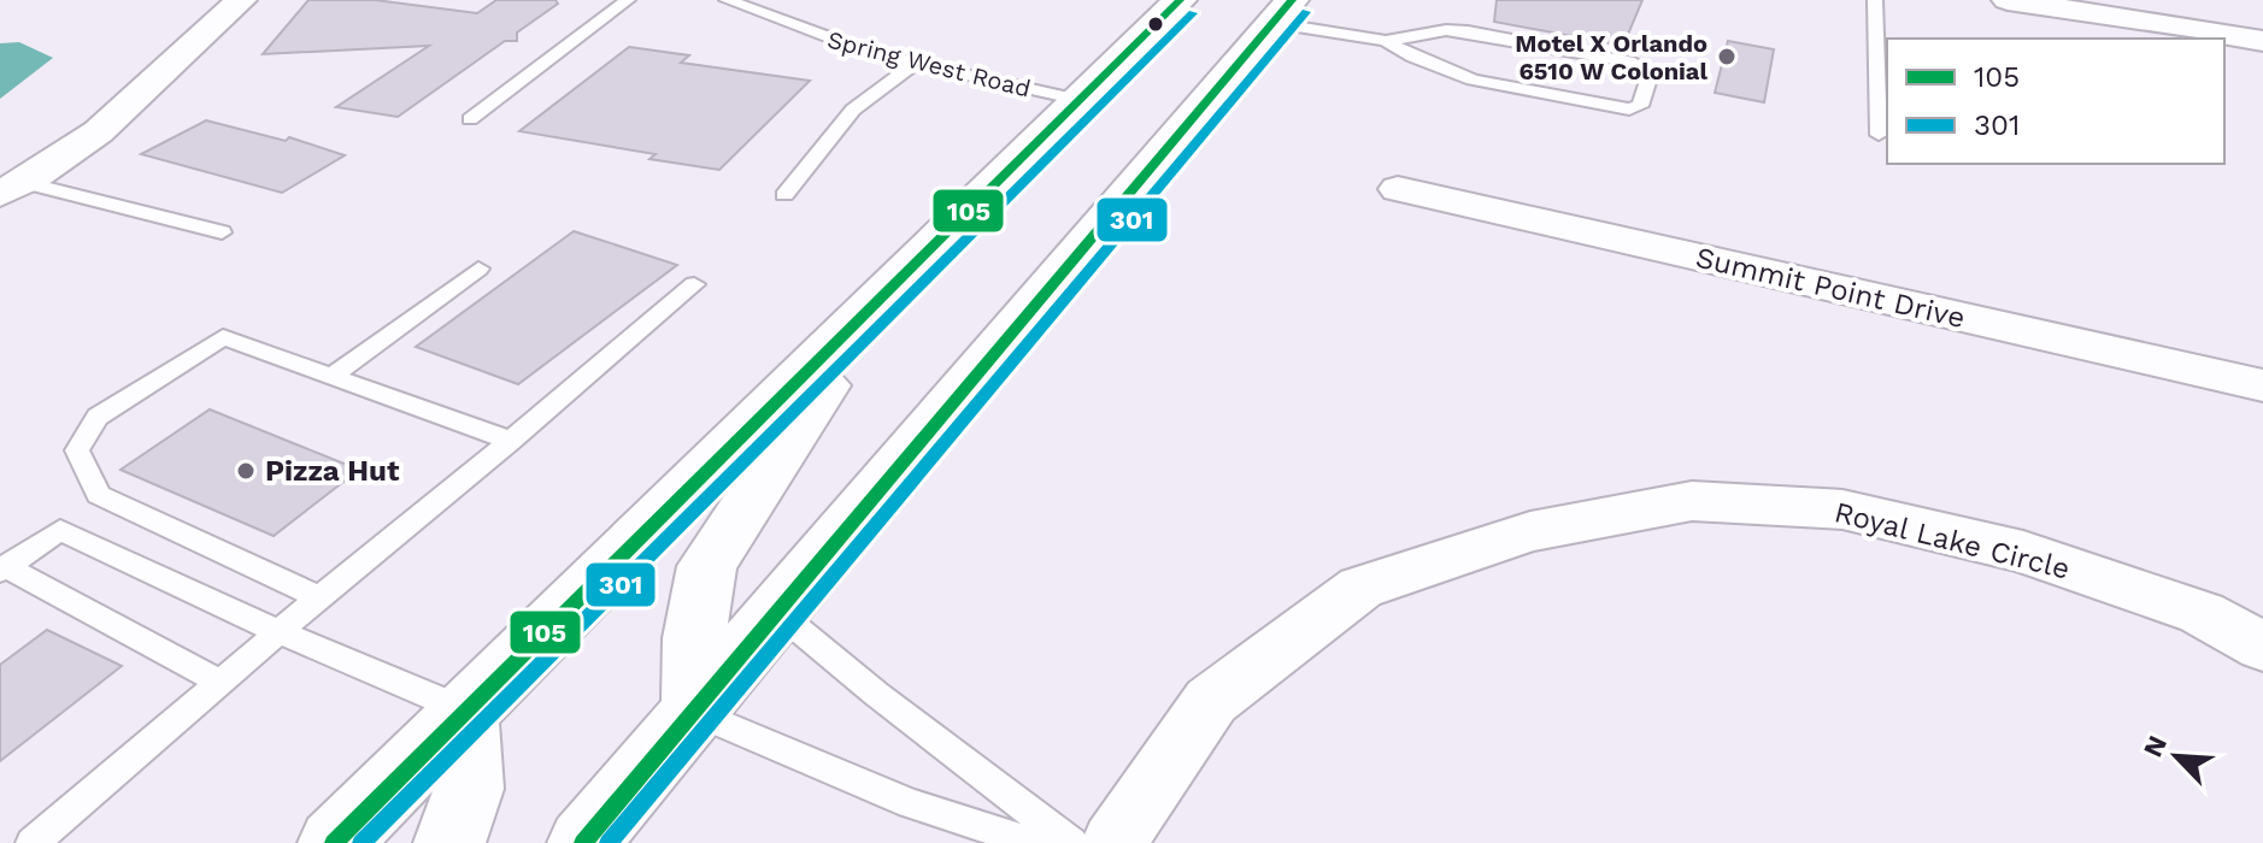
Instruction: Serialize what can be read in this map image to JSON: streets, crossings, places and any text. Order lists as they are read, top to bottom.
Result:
{
  "streets": {
    "street": ["Summit Point Drive", "Royal Lake Circle"],
    "lane": ["Spring West Road"]
  },
  "places": ["Motel X Orlando 6510 W Colonial", "Pizza Hut"],
  "lines": ["transit line 105", "transit line 301"],
  "legend": ["105", "301"],
  "north": "top left"
}
